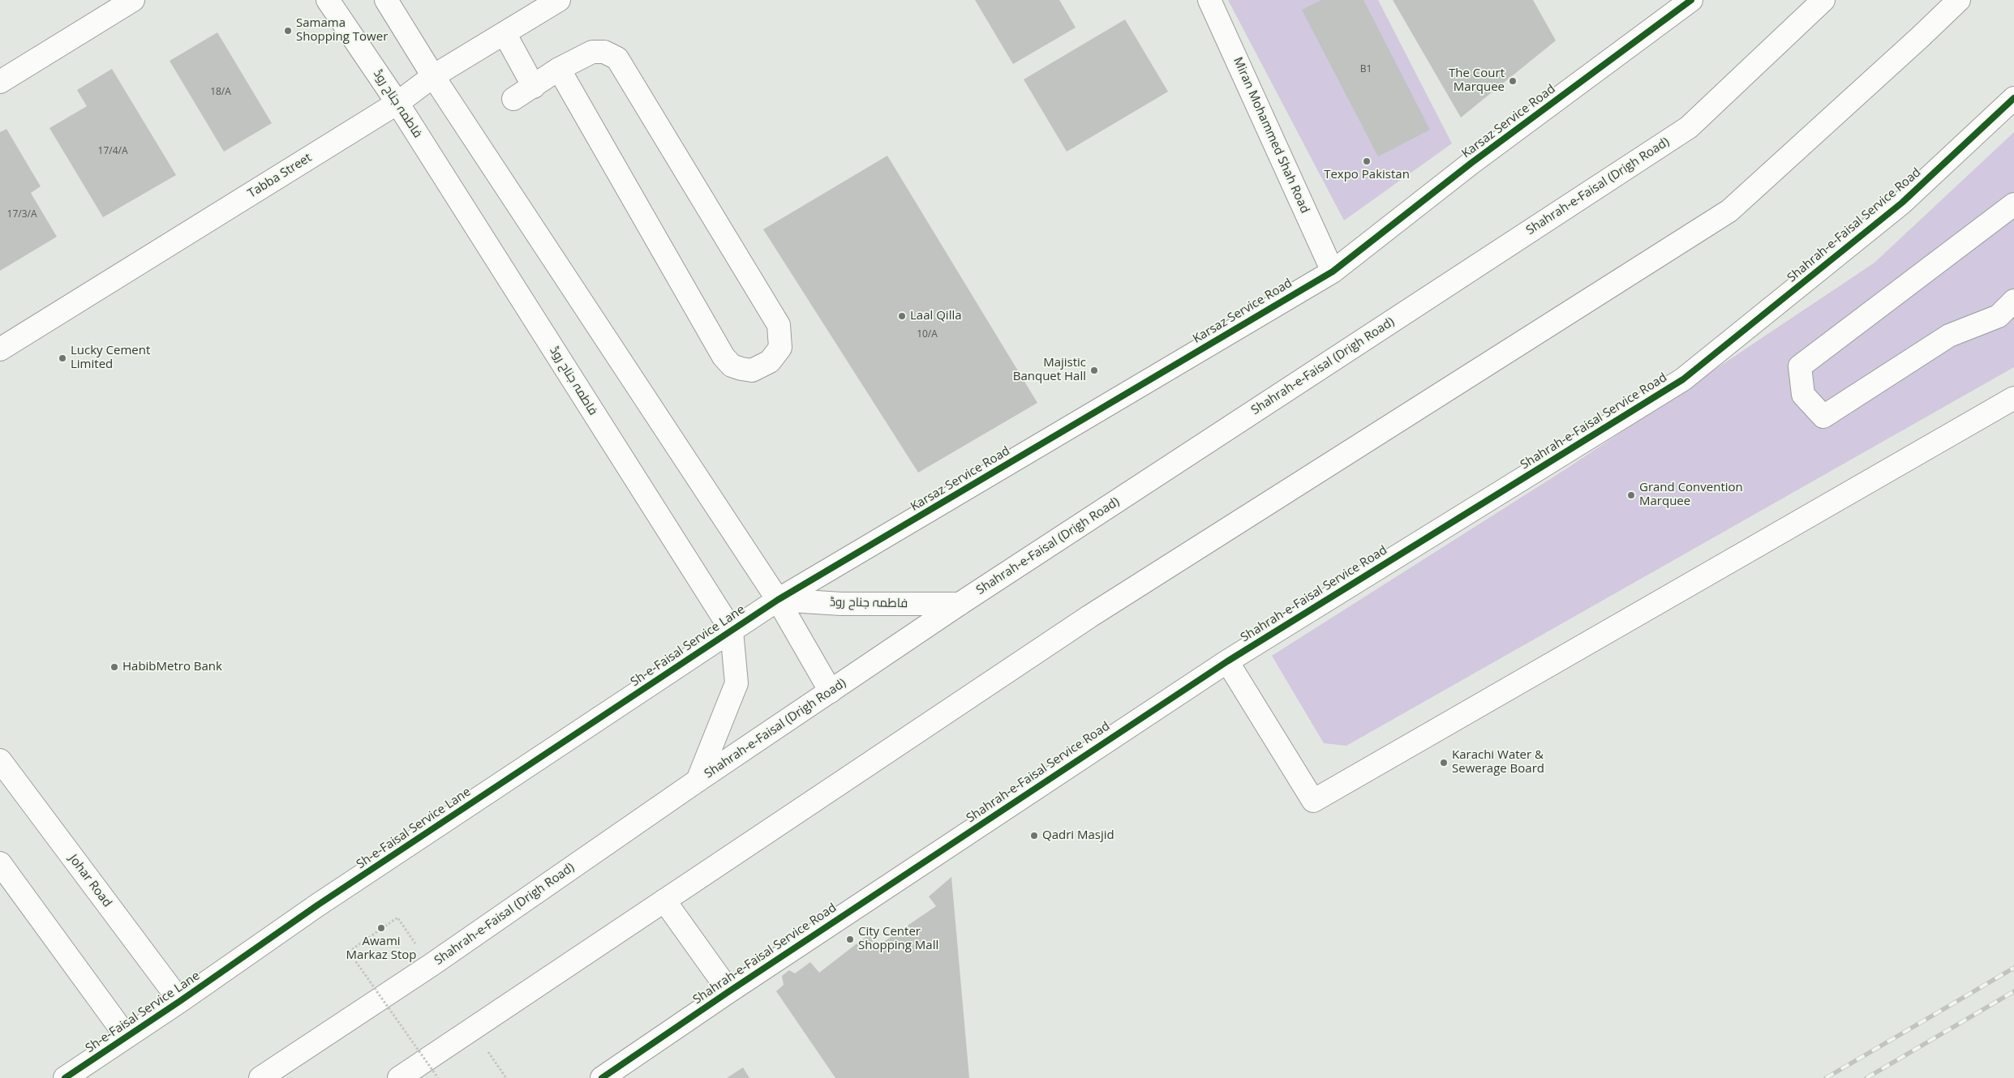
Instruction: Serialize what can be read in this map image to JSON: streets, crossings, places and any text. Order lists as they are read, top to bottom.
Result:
{
  "streets": {
    "main road": [
      "فاطمہ جناح روڈ",
      "Karsaz Service Road",
      "Miran Mohammed Shah Road",
      "Tabba Street",
      "Shahrah-e-Faisal (Drigh Road)",
      "Shahrah-e-Faisal Service Road",
      "Sh-e-Faisal Service Lane",
      "Johar Road"
    ]
  },
  "crossings": [
    ["فاطمہ جناح روڈ", "Karsaz Service Road"],
    ["فاطمہ جناح روڈ", "Tabba Street"],
    ["فاطمہ جناح روڈ", "Shahrah-e-Faisal (Drigh Road)"],
    ["فاطمہ جناح روڈ", "Sh-e-Faisal Service Lane"],
    ["Karsaz Service Road", "Miran Mohammed Shah Road"],
    ["Karsaz Service Road", "Sh-e-Faisal Service Lane"],
    ["Sh-e-Faisal Service Lane", "Johar Road"]
  ],
  "places": [
    "Samama Shopping Tower",
    "The Court Marquee",
    "Texpo Pakistan",
    "Laal Qilla",
    "Lucky Cement Limited",
    "Majistic Banquet Hall",
    "Grand Convention Marquee",
    "HabibMetro Bank",
    "Karachi Water & Sewerage Board",
    "Qadri Masjid",
    "Awami Markaz Stop",
    "City Center Shopping Mall"
  ],
  "house_numbers": [
    "B1",
    "18/A",
    "17/4/A",
    "17/3/A",
    "10/A"
  ]
}
